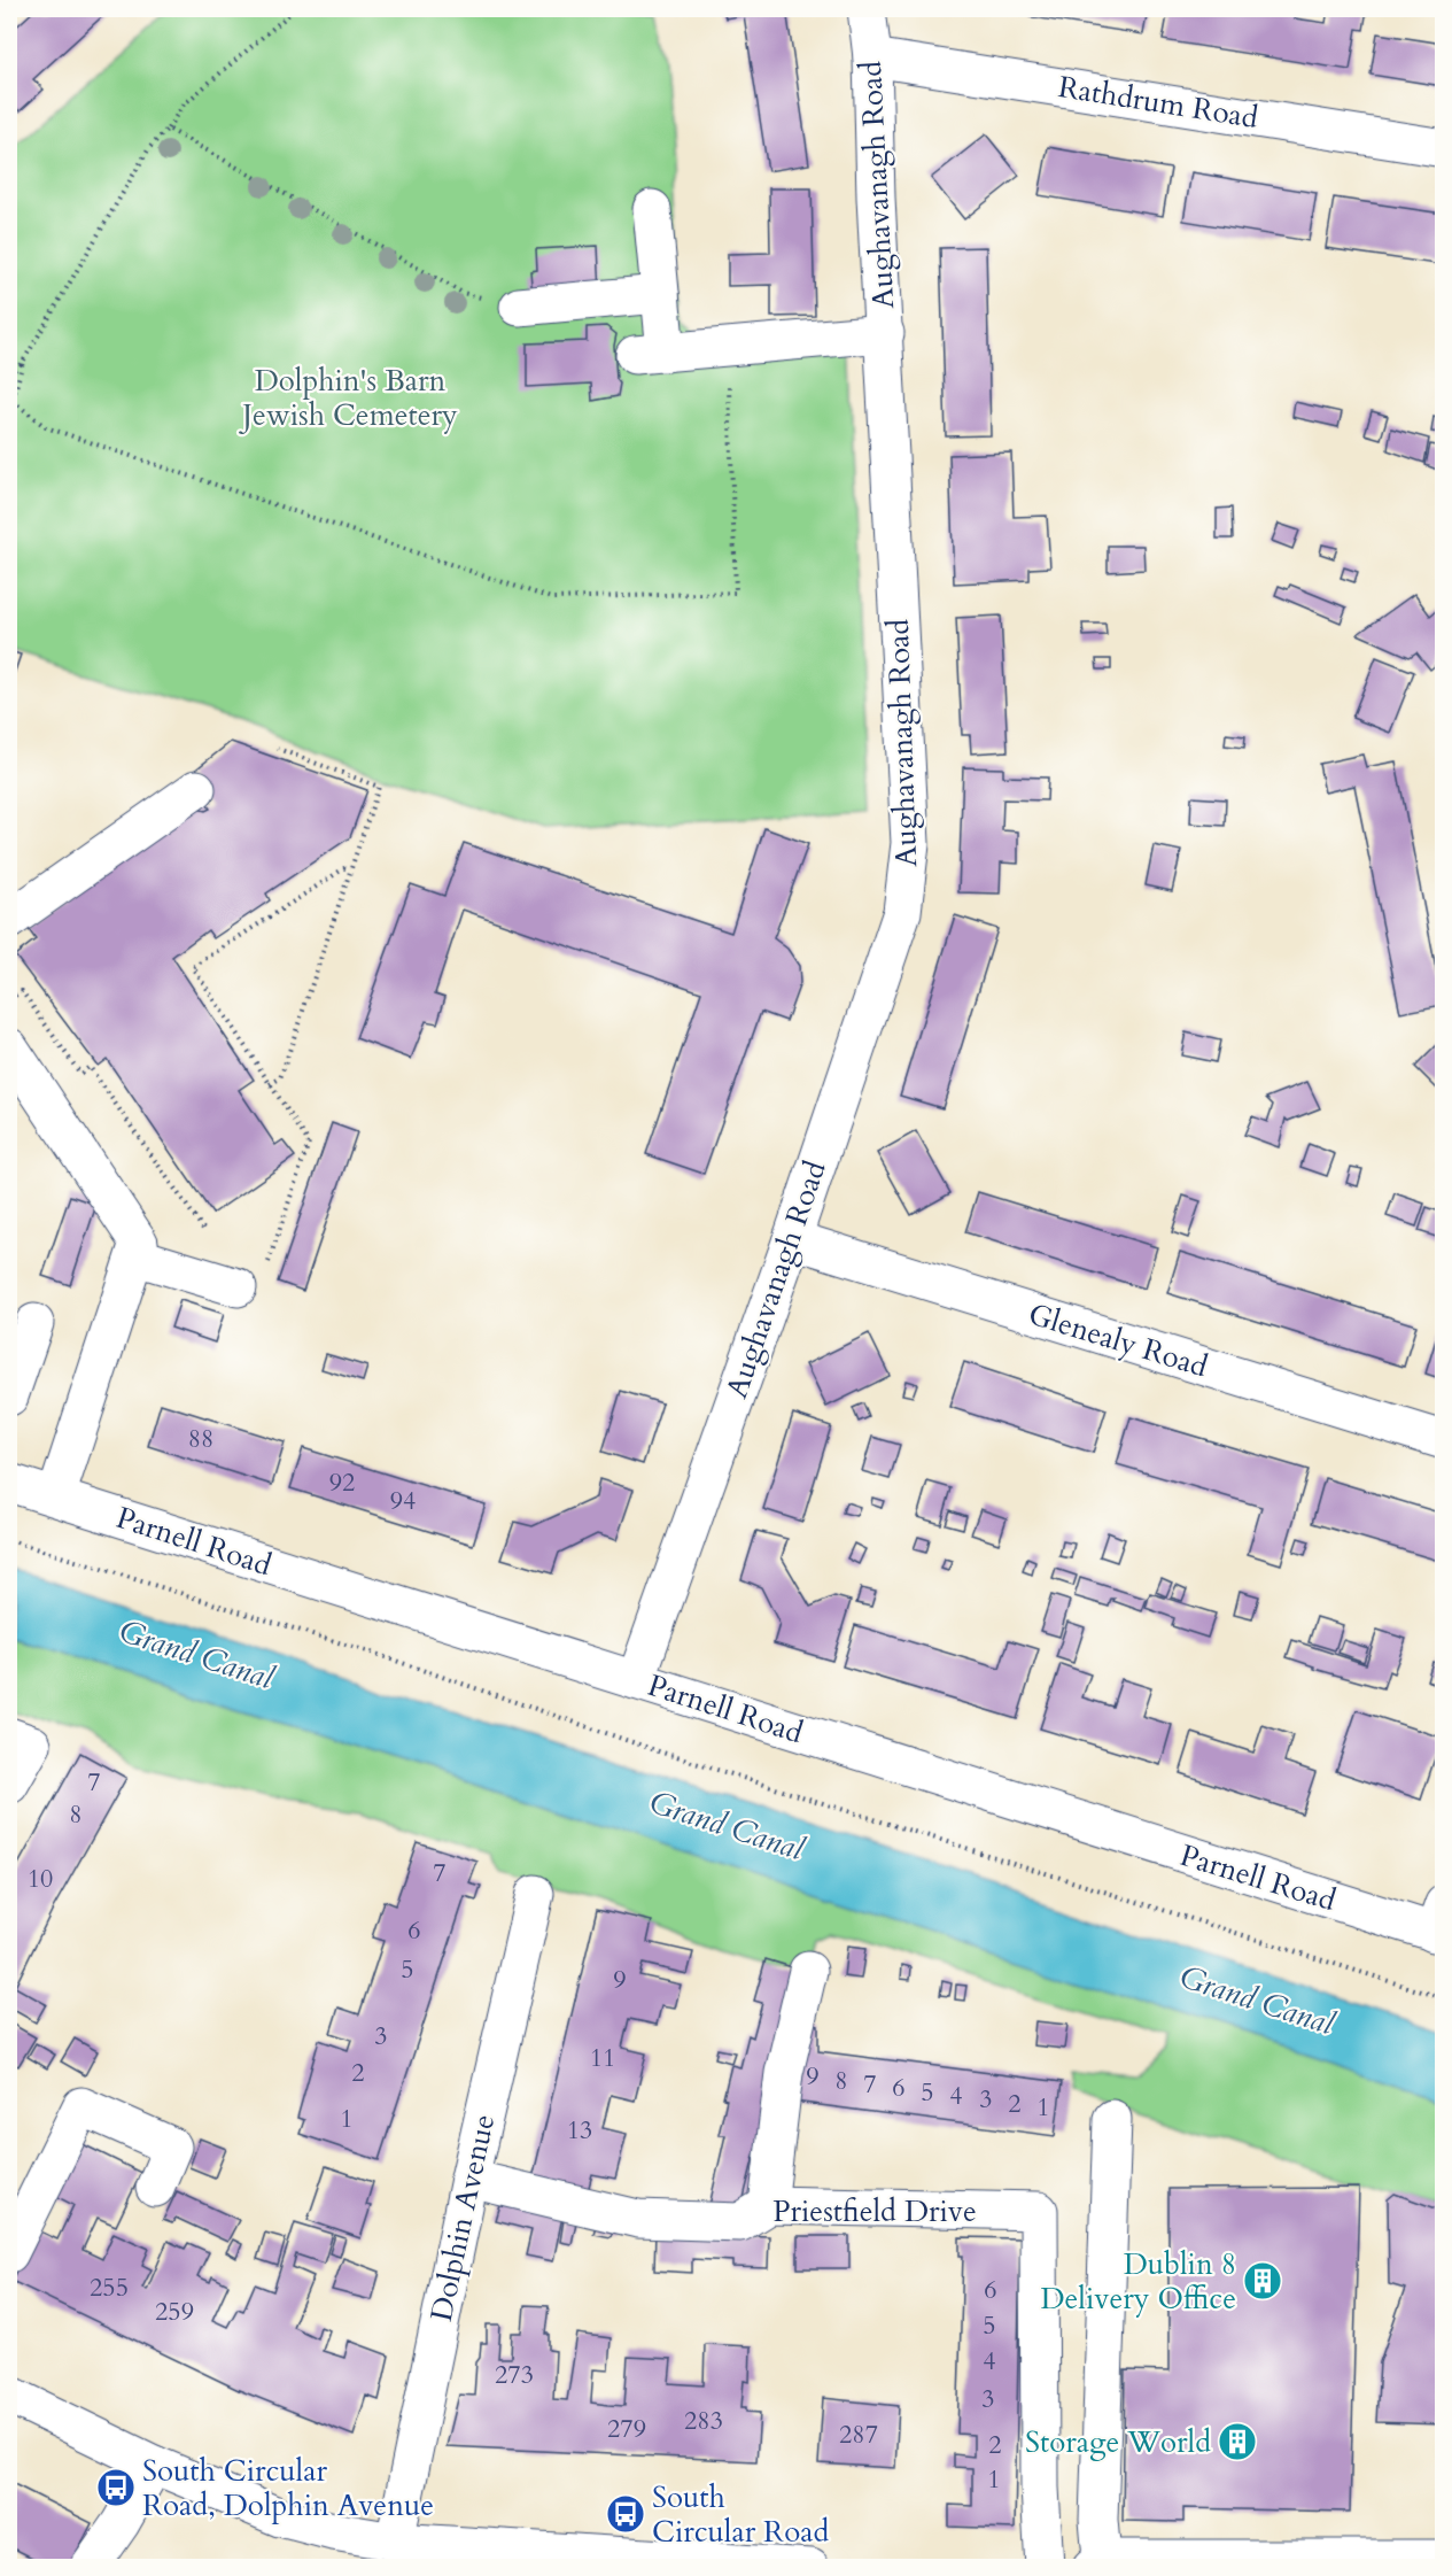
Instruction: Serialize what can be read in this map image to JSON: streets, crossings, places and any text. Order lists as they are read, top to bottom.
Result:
{
  "streets": {
    "street": [
      "Rathdrum Road",
      "Aughavanagh Road",
      "Glenealy Road",
      "Parnell Road",
      "Priestfield Drive",
      "Dolphin Avenue"
    ]
  },
  "crossings": [
    ["Rathdrum Road", "Aughavanagh Road"],
    ["Aughavanagh Road", "Glenealy Road"],
    ["Aughavanagh Road", "Parnell Road"],
    ["Priestfield Drive", "Dolphin Avenue"]
  ],
  "water": ["Grand Canal"],
  "parks": ["Dolphin's Barn Jewish Cemetery"],
  "places": {
    "building": ["Dublin 8 Delivery Office", "Storage World"],
    "bus stop": ["South Circular Road, Dolphin Avenue", "South Circular Road"]
  },
  "house_numbers": [
    "88",
    "92",
    "94",
    "7",
    "8",
    "7",
    "10",
    "6",
    "5",
    "9",
    "3",
    "11",
    "2",
    "9",
    "8",
    "7",
    "6",
    "5",
    "4",
    "3",
    "2",
    "1",
    "1",
    "13",
    "255",
    "6",
    "259",
    "5",
    "4",
    "273",
    "3",
    "283",
    "279",
    "287",
    "2",
    "1"
  ]
}
